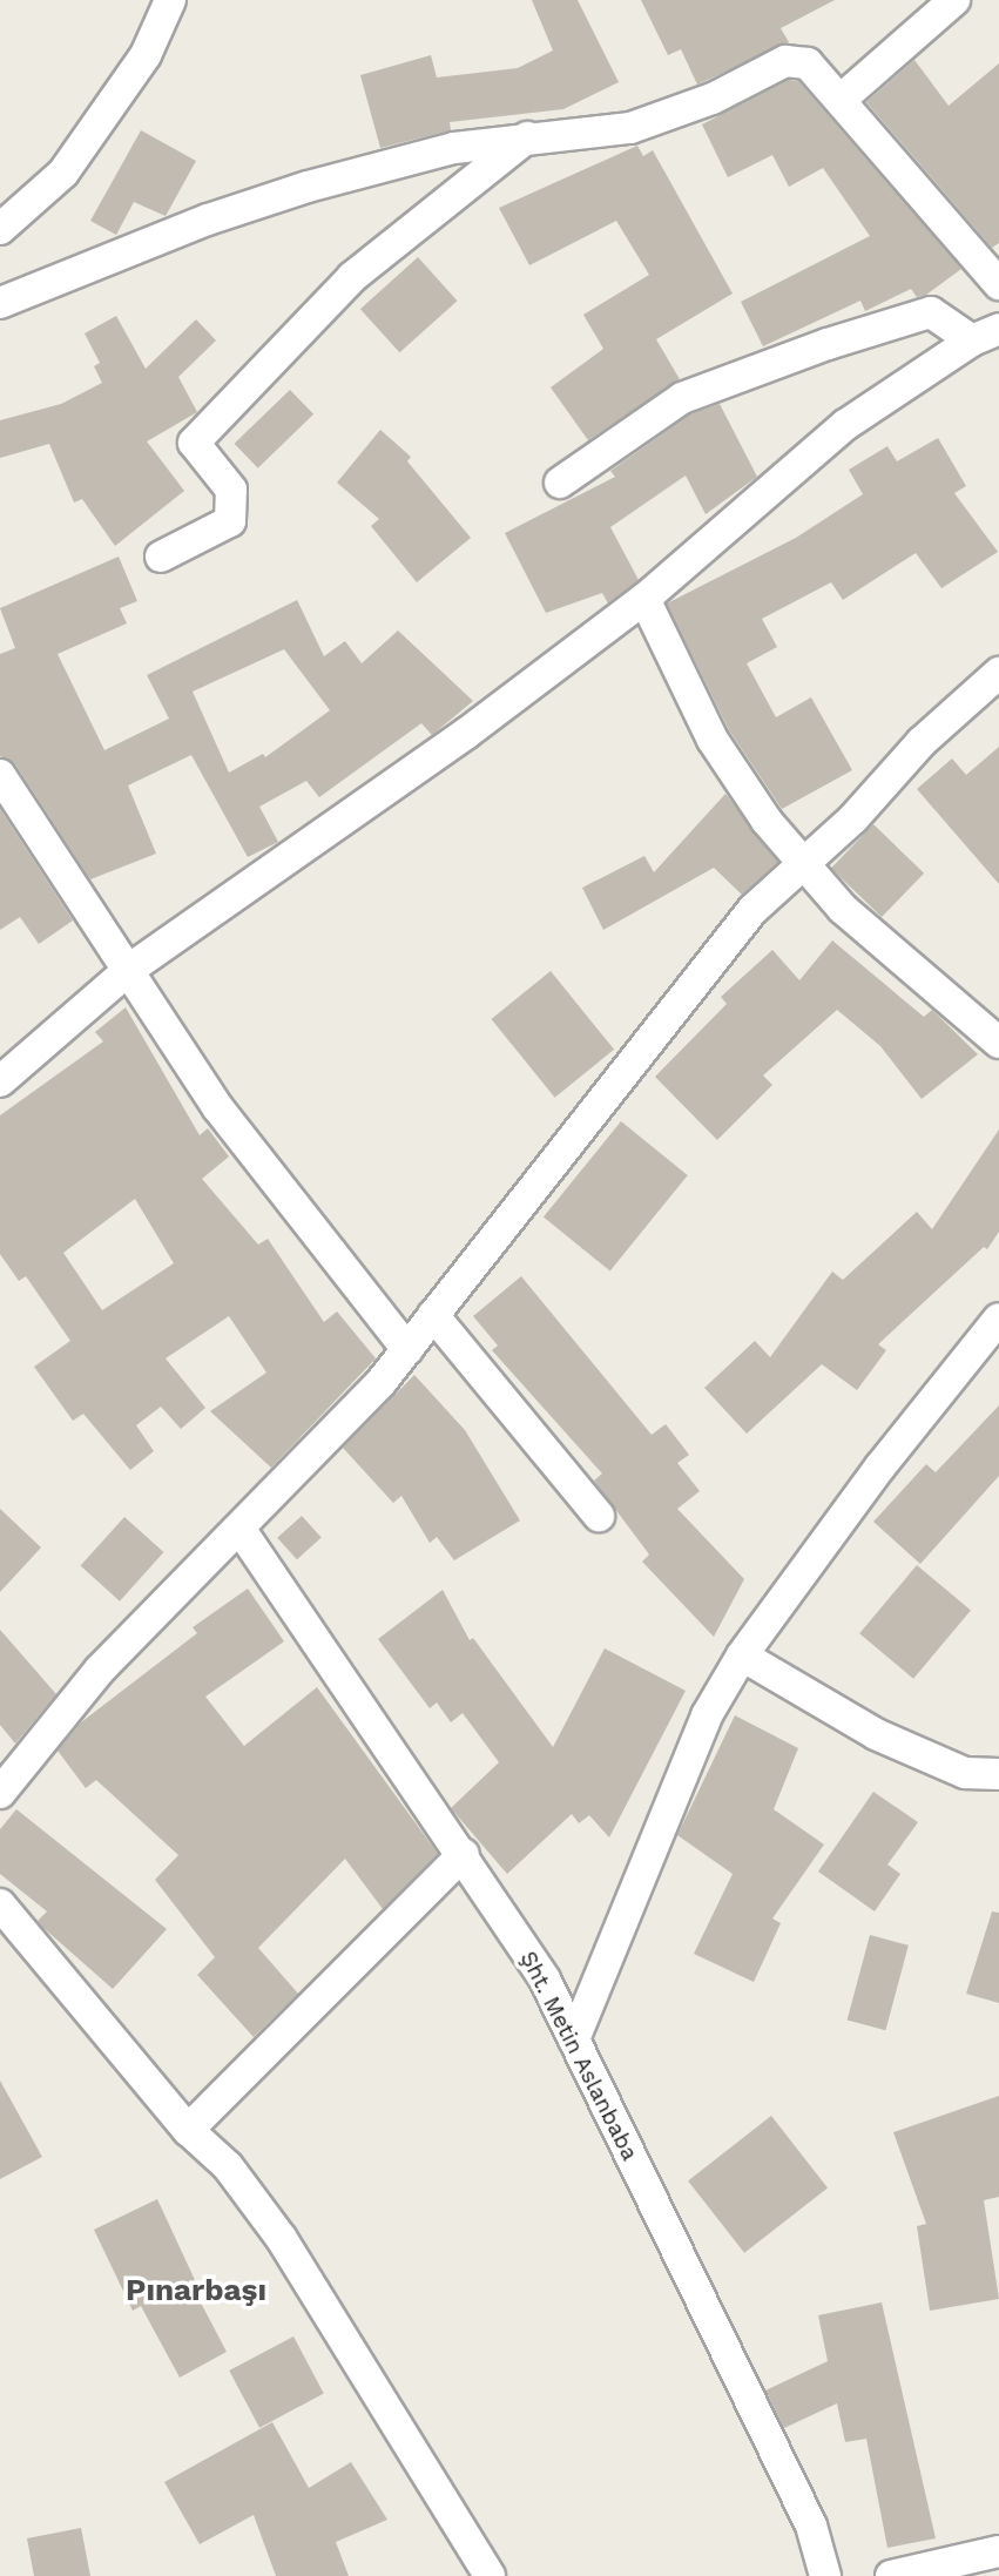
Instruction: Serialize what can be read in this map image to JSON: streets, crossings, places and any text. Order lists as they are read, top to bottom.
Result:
{
  "streets": {
    "street": ["Şht. Metin Aslanbaba"]
  },
  "districts": ["Pınarbaşı"]
}
